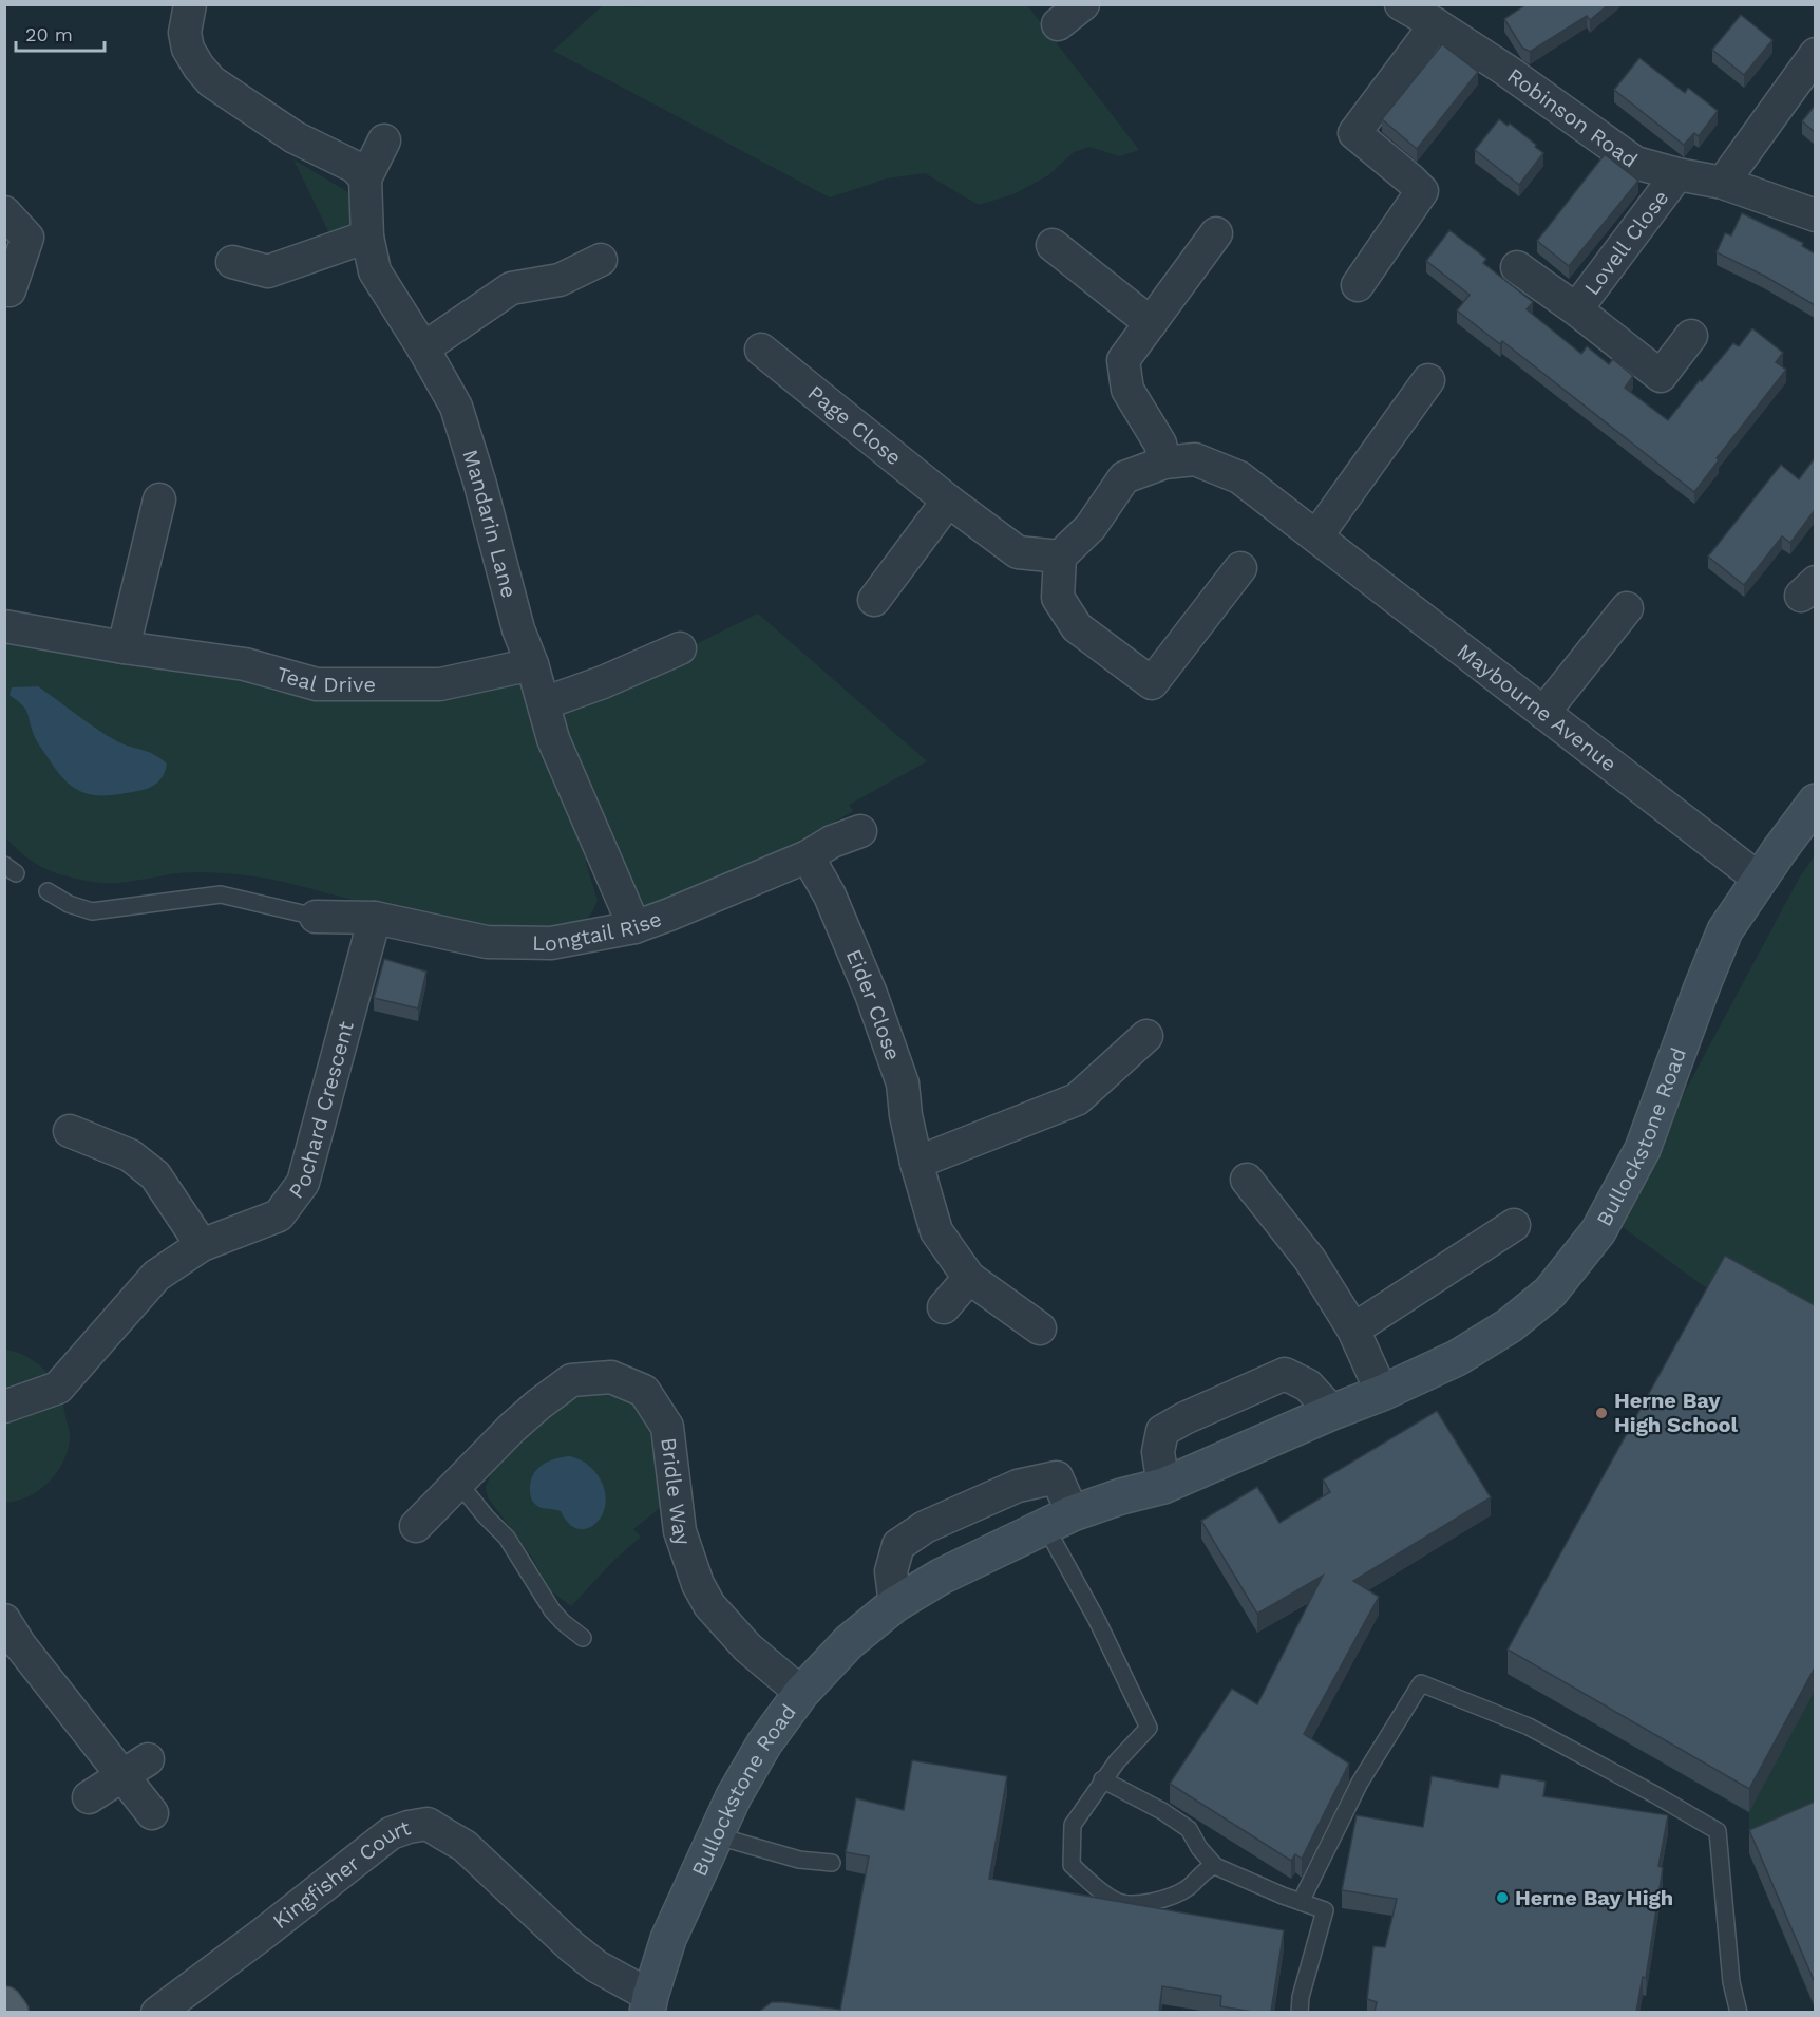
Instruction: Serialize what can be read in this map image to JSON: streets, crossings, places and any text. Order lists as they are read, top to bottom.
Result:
{
  "streets": {
    "street": [
      "Robinson Road",
      "Lovell Close",
      "Page Close",
      "Mandarin Lane",
      "Teal Drive",
      "Maybourne Avenue",
      "Longtail Rise",
      "Eider Close",
      "Pochard Crescent",
      "Bullockstone Road",
      "Bridle Way",
      "Kingfisher Court"
    ]
  },
  "crossings": [
    ["Robinson Road", "Lovell Close"],
    ["Mandarin Lane", "Teal Drive"],
    ["Mandarin Lane", "Longtail Rise"],
    ["Maybourne Avenue", "Bullockstone Road"],
    ["Longtail Rise", "Eider Close"],
    ["Longtail Rise", "Pochard Crescent"],
    ["Bullockstone Road", "Bridle Way"],
    ["Bullockstone Road", "Kingfisher Court"]
  ],
  "places": ["Herne Bay High School", "Herne Bay High"],
  "scale_bar": "20 m"
}
